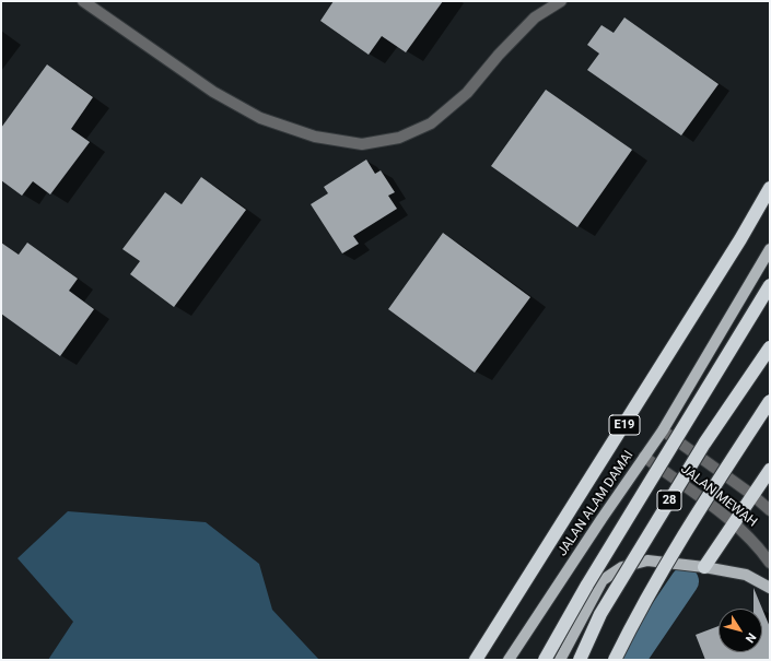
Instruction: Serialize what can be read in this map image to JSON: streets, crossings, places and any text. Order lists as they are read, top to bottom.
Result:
{
  "streets": {
    "highway": ["E19", "28"],
    "main road": ["JALAN ALAM DAMAI"],
    "street": ["JALAN MEWAH"]
  },
  "crossings": [
    ["JALAN MEWAH", "JALAN ALAM DAMAI"]
  ],
  "north": "bottom right"
}
